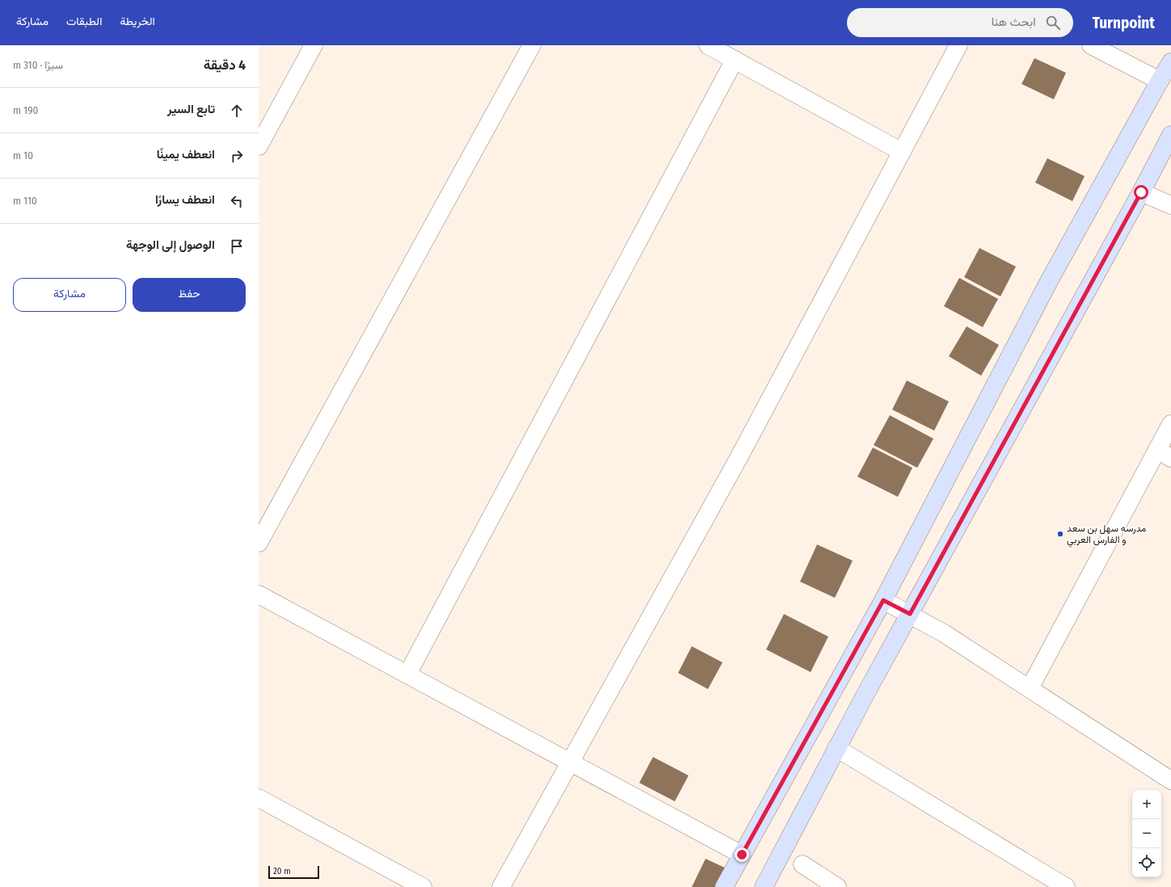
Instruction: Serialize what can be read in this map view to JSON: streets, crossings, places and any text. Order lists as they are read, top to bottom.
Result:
{
  "places": ["مدرسه سهل بن سعد و الفارس العربي"],
  "scale_bar": "20 m",
  "page": {
    "header": "Turnpoint",
    "search": "ابحث هنا",
    "nav": ["الخريطة", "الطبقات", "مشاركة"],
    "heading": ["4 دقيقة", "سيرًا · 310 m"],
    "list": [
      ["تابع السير", "190 m"],
      ["انعطف يمينًا", "10 m"],
      ["انعطف يسارًا", "110 m"],
      "الوصول إلى الوجهة"
    ],
    "buttons": ["حفظ", "مشاركة"],
    "map_buttons": ["+", "−"],
    "scale": "20 m"
  }
}
